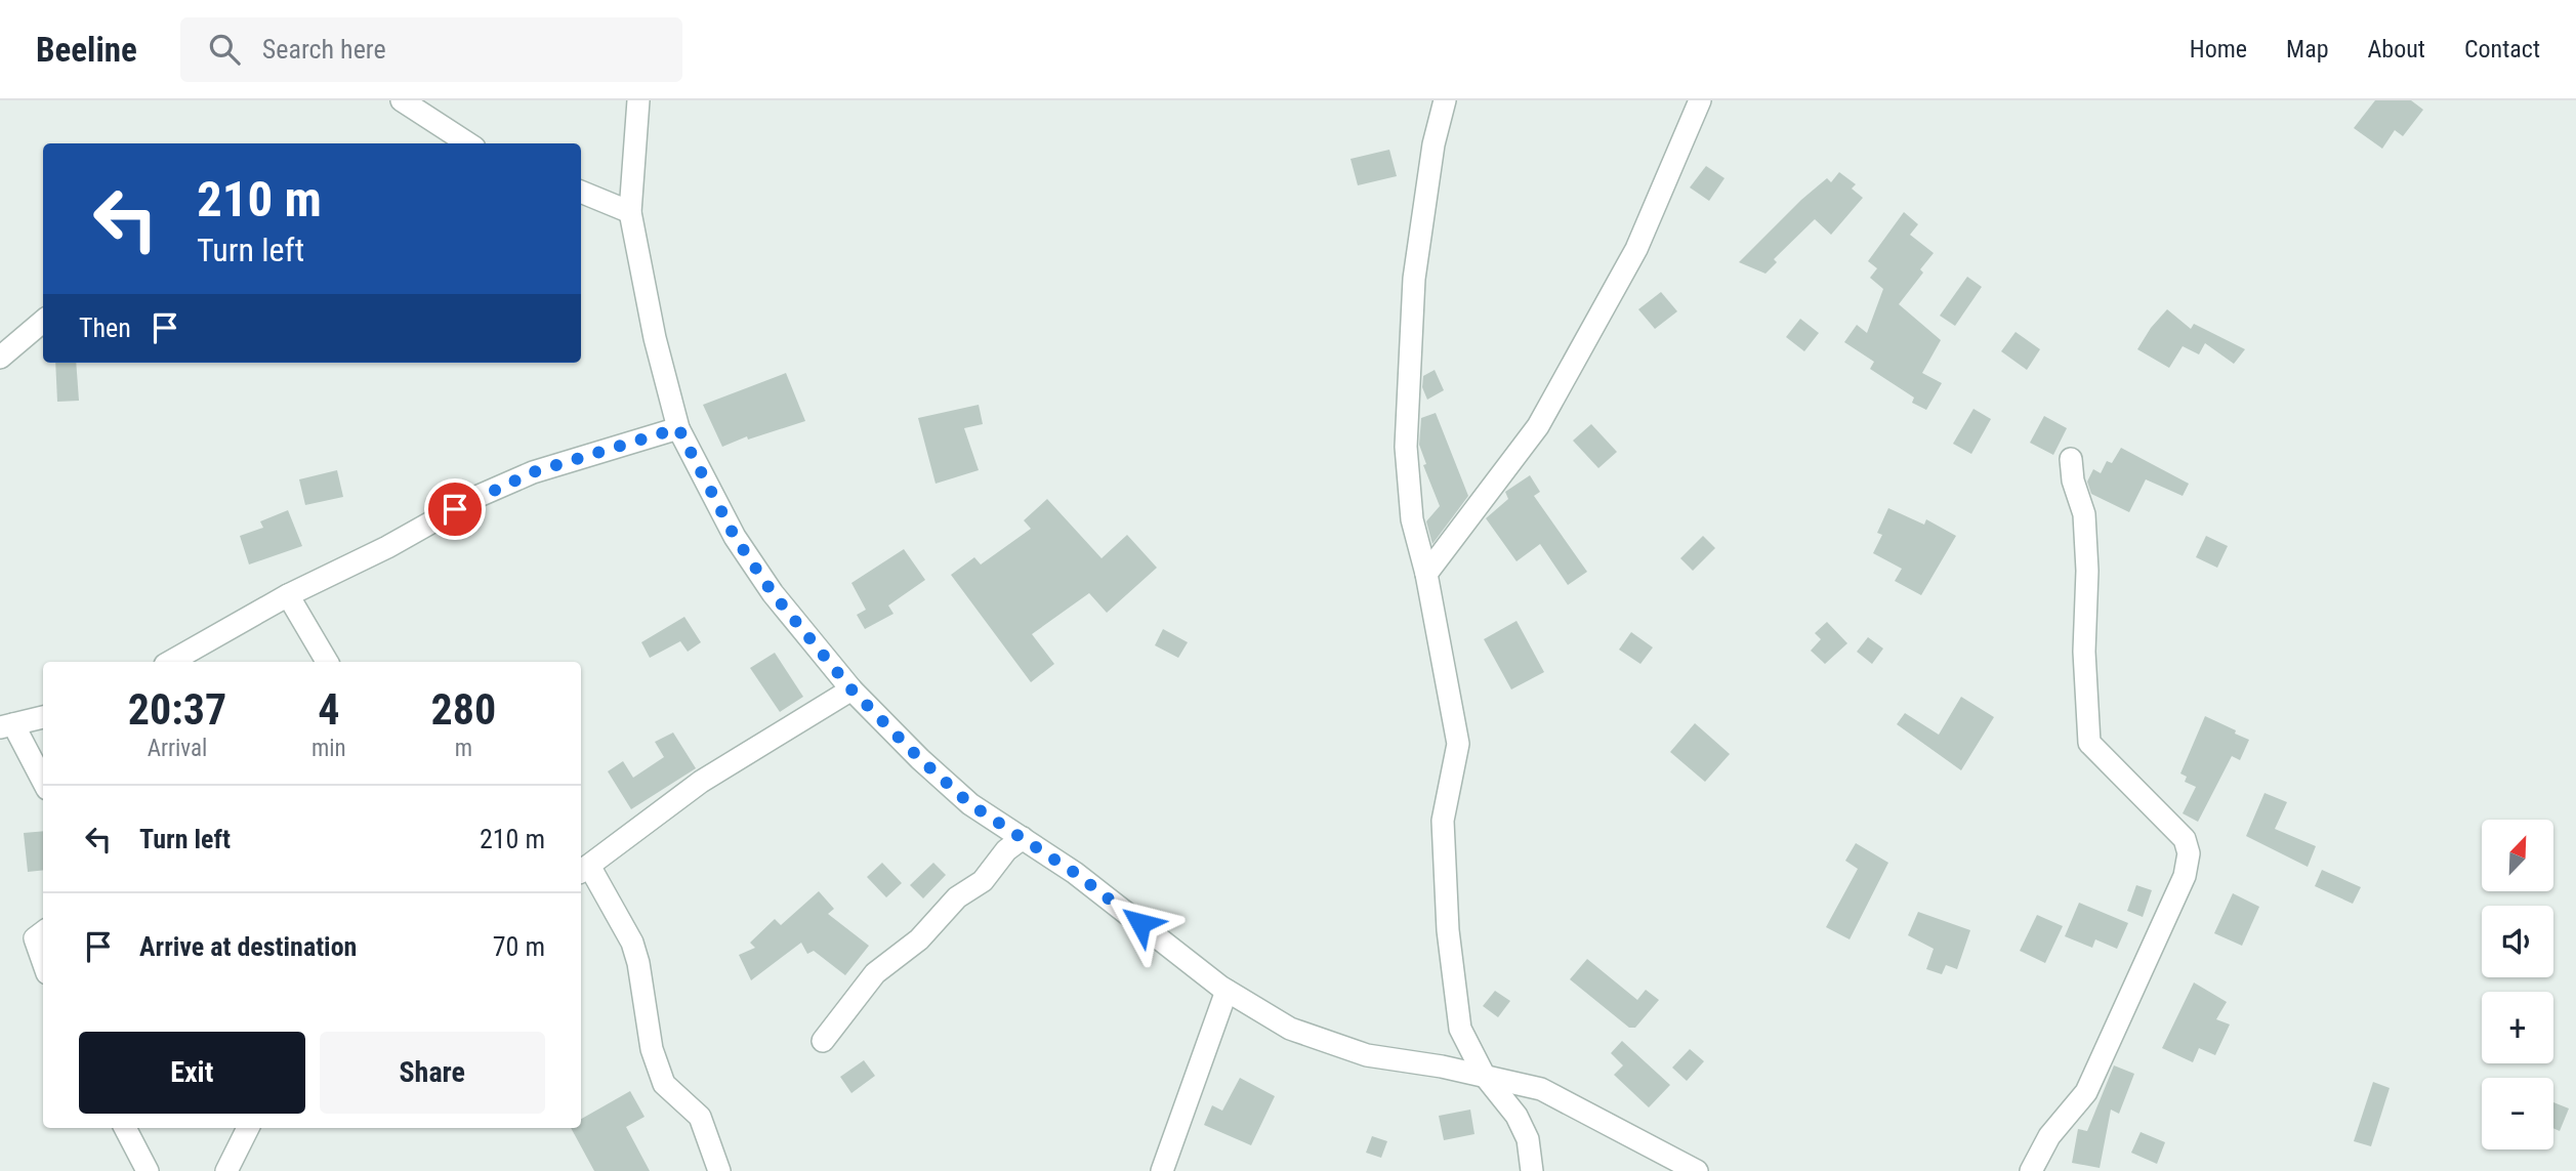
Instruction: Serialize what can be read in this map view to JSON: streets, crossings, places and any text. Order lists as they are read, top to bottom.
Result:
{
  "north": "top right",
  "page": {
    "header": "Beeline",
    "search": "Search here",
    "nav": [
      "Home",
      "Map",
      "About",
      "Contact"
    ],
    "turn": ["210 m", "Turn left"],
    "then": "Then",
    "eta": [
      "20:37",
      "Arrival",
      "4",
      "min",
      "280",
      "m"
    ],
    "list": [
      {
        "name": "Turn left",
        "value": "210 m"
      },
      {
        "name": "Arrive at destination",
        "value": "70 m"
      }
    ],
    "map_buttons": ["+", "−"],
    "buttons": ["Exit", "Share"]
  }
}
